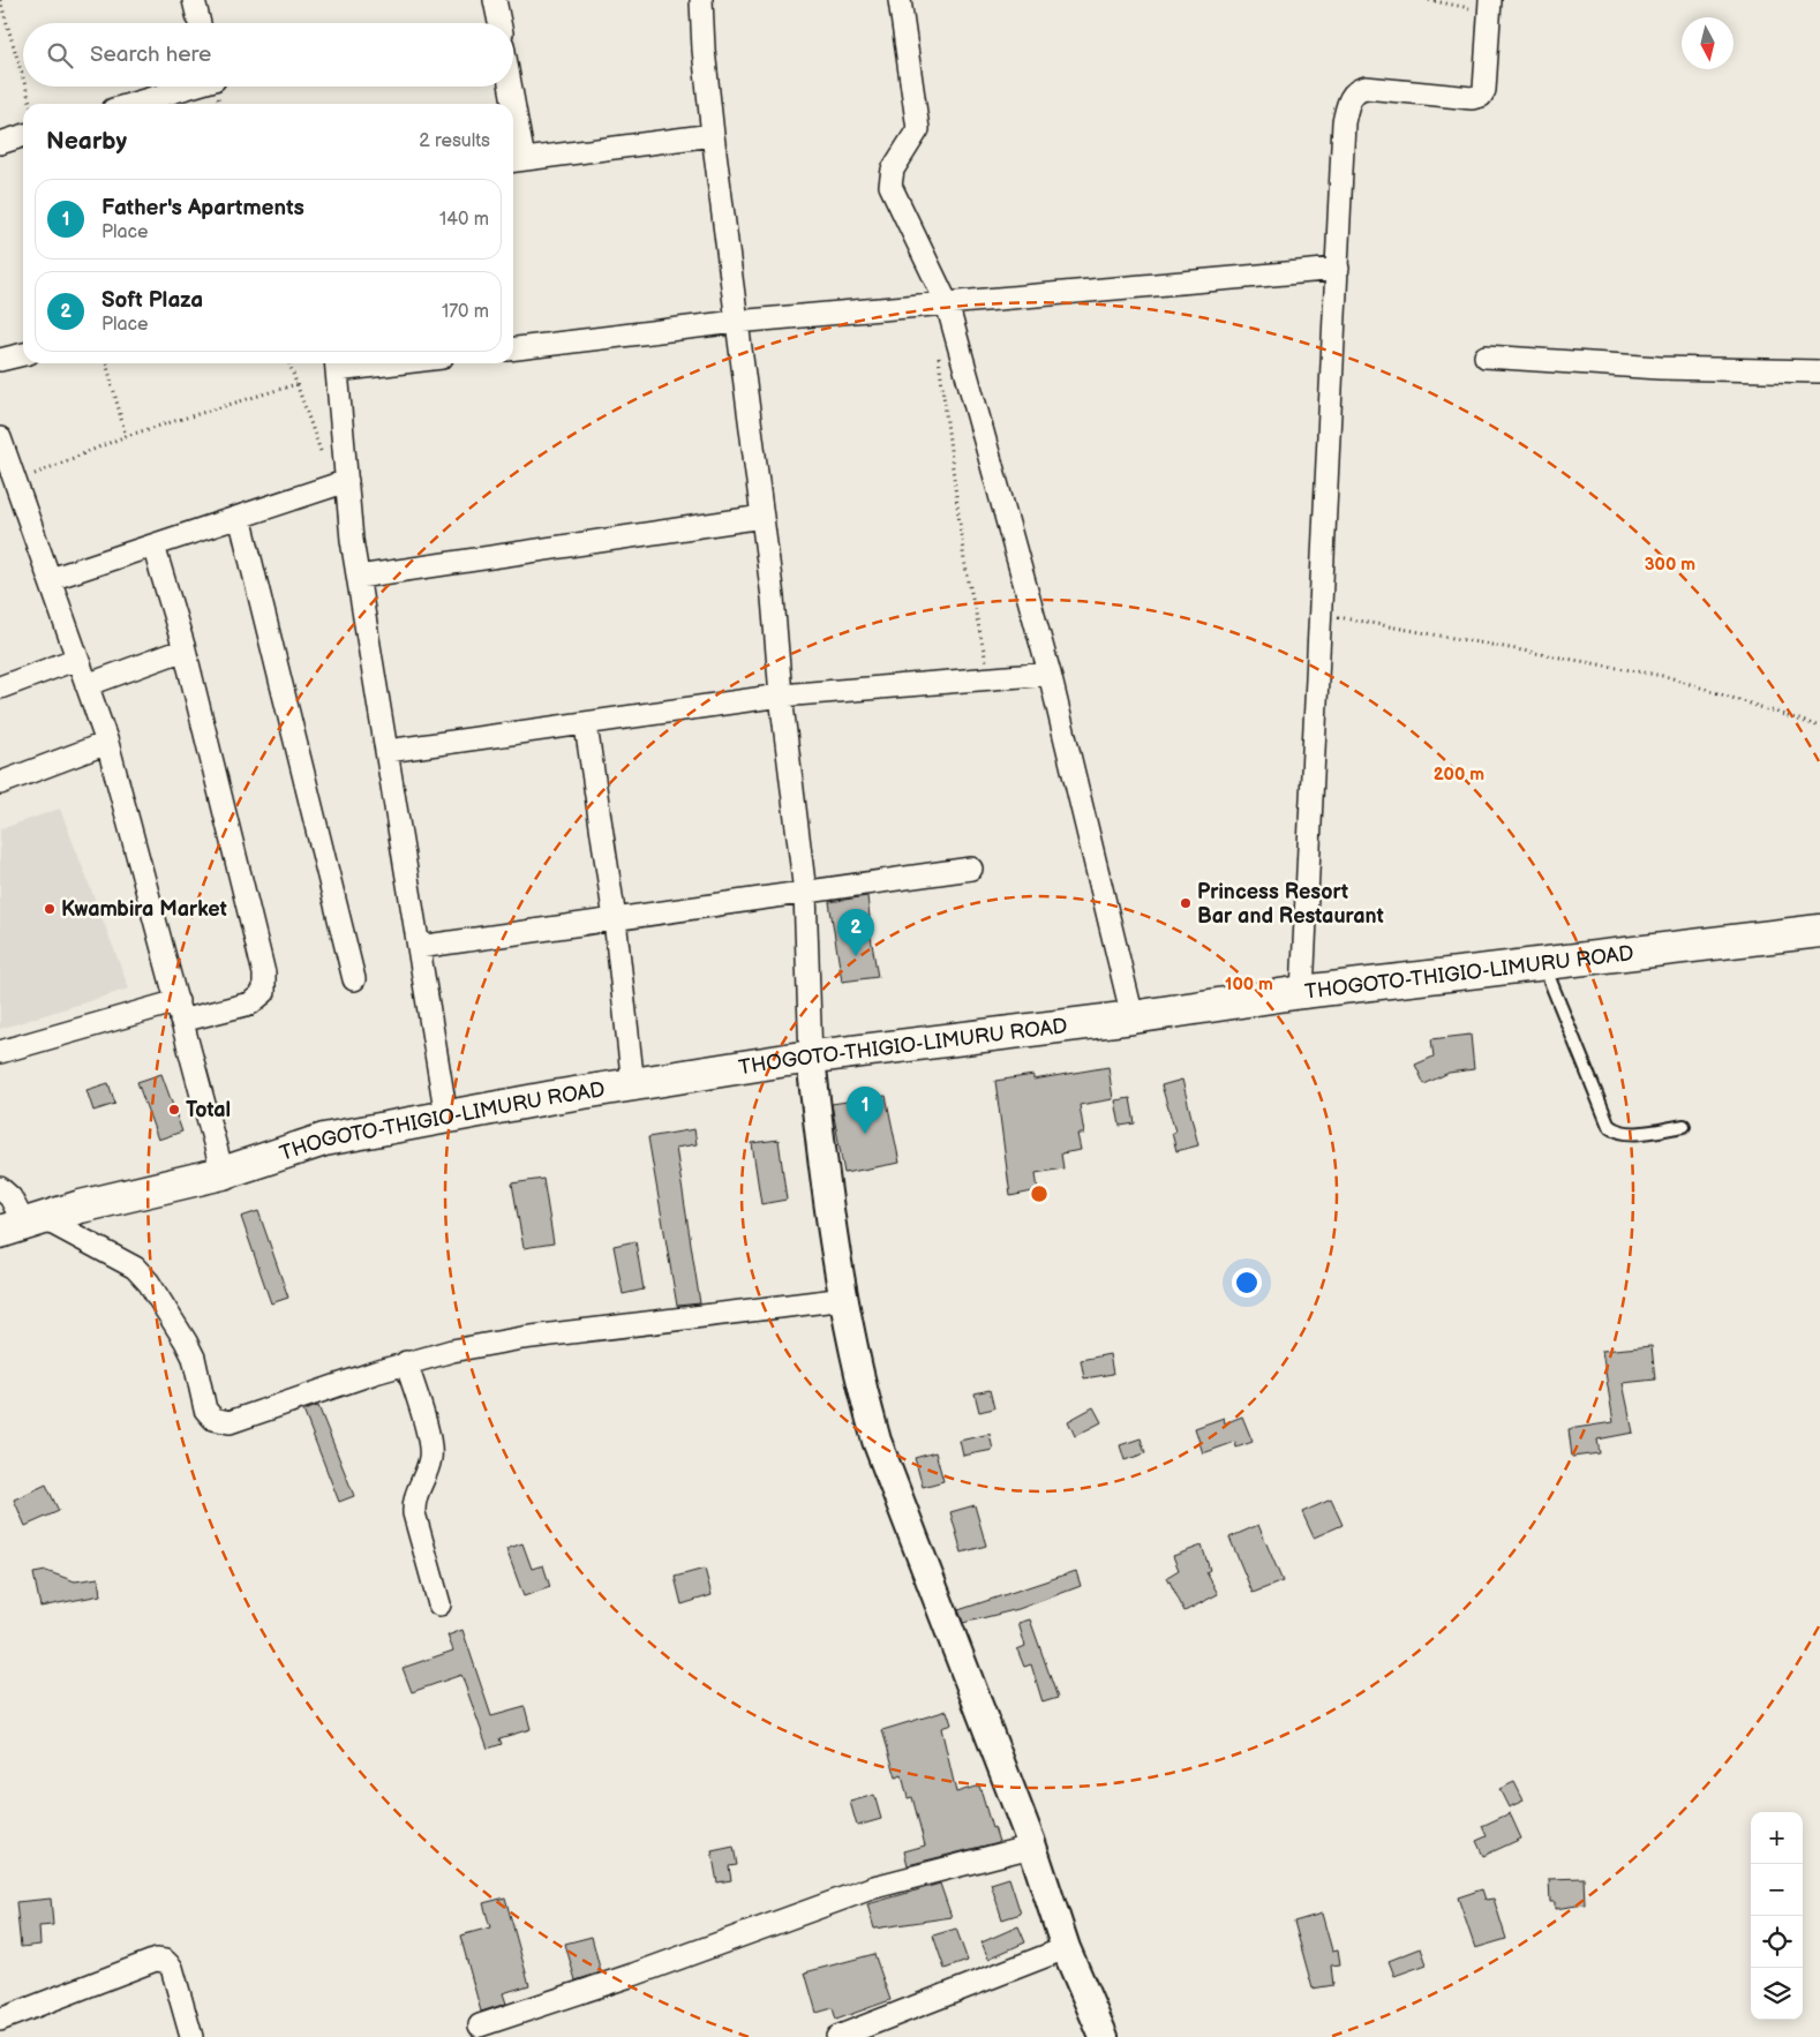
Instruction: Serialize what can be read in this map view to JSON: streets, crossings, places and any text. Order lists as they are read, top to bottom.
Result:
{
  "streets": {
    "highway": ["THOGOTO-THIGIO-LIMURU ROAD"]
  },
  "places": ["Princess Resort Bar and Restaurant", "Kwambira Market", "Total"],
  "north": "bottom",
  "page": {
    "search": "Search here",
    "heading": ["Nearby", "2 results"],
    "list": [
      {
        "mark": "1",
        "name": "Father's Apartments",
        "note": "Place",
        "value": "140 m"
      },
      {
        "mark": "2",
        "name": "Soft Plaza",
        "note": "Place",
        "value": "170 m"
      }
    ],
    "pins": ["2", "1"],
    "map_buttons": ["+", "−"]
  },
  "rings": ["300 m", "200 m", "100 m"]
}
